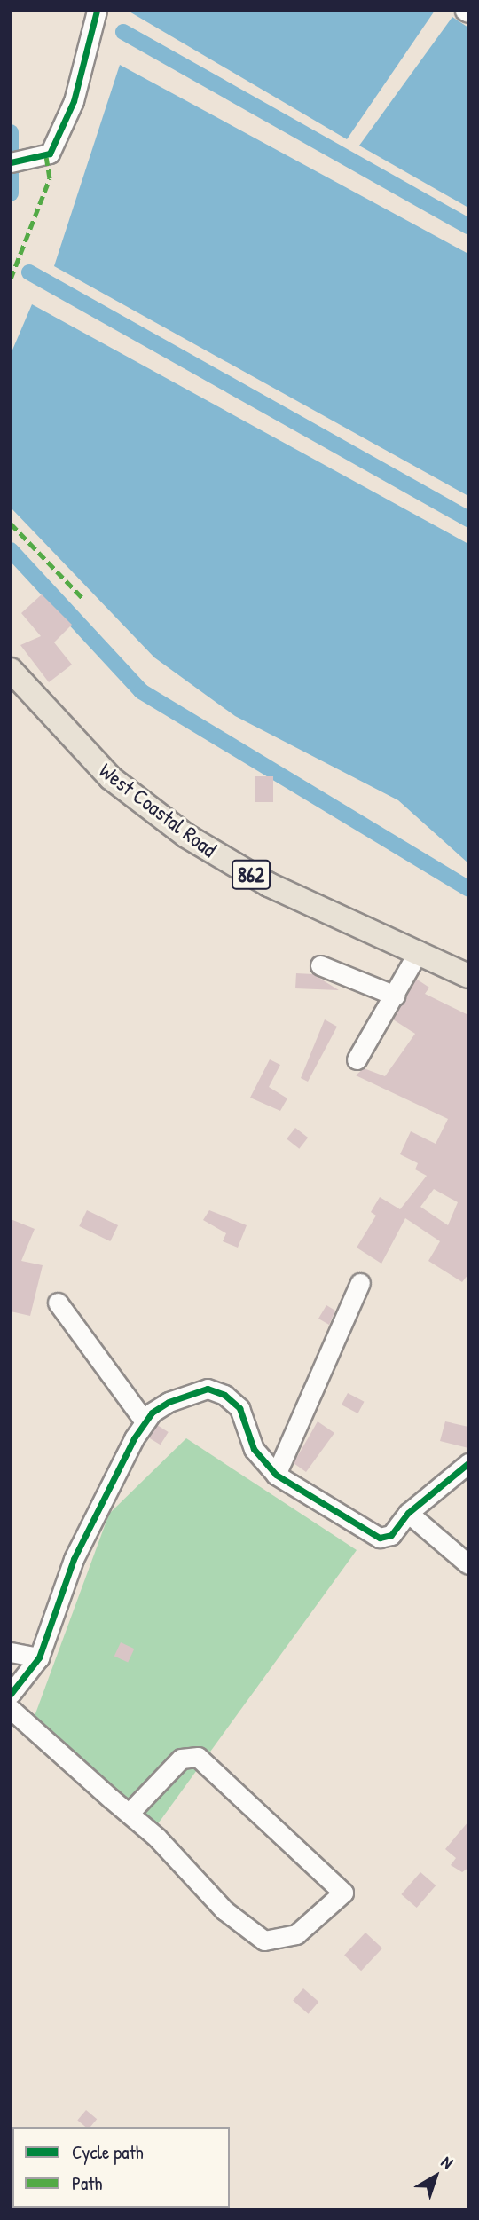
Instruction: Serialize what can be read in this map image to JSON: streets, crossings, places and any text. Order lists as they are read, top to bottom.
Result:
{
  "streets": {
    "main road": ["West Coastal Road", "862"]
  },
  "legend": ["Cycle path", "Path"],
  "north": "top right"
}
